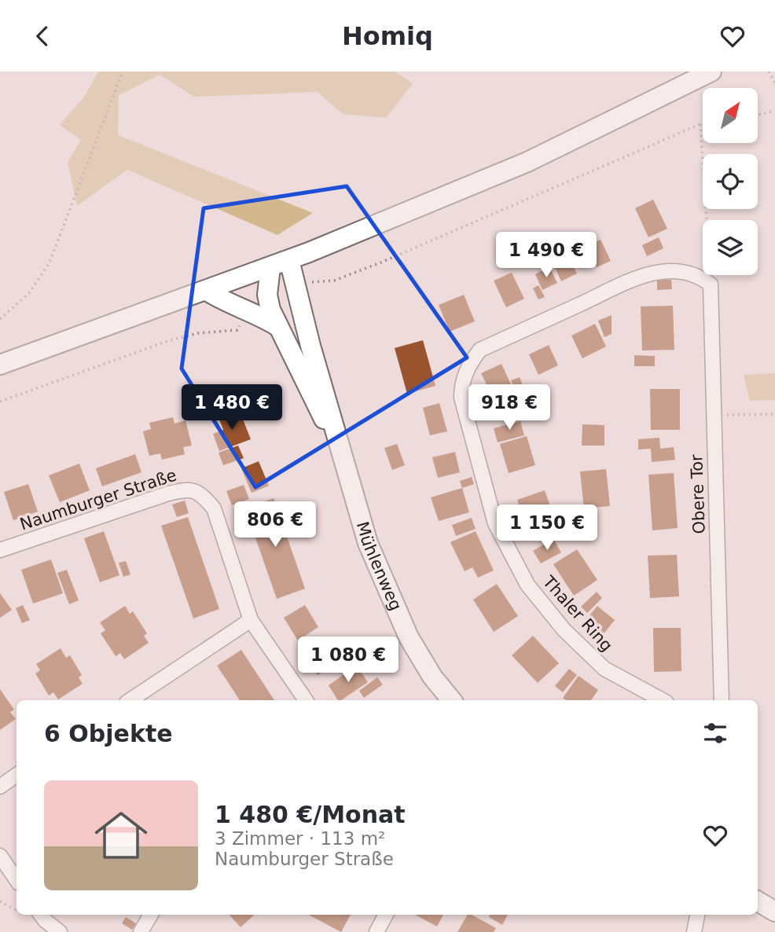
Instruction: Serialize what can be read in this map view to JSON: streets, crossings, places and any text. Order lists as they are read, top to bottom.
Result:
{
  "streets": {
    "street": [
      "Obere Tor",
      "Naumburger Straße",
      "Mühlenweg",
      "Thaler Ring"
    ]
  },
  "crossings": [
    ["Obere Tor", "Thaler Ring"]
  ],
  "north": "top right",
  "page": {
    "header": "Homiq",
    "price": [
      "1 490 €",
      "1 480 €",
      "918 €",
      "806 €",
      "1 150 €",
      "1 080 €"
    ],
    "heading": "6 Objekte",
    "list": [
      {
        "name": "1 480 €/Monat",
        "note": "3 Zimmer · 113 m² · Naumburger Straße"
      }
    ]
  }
}
